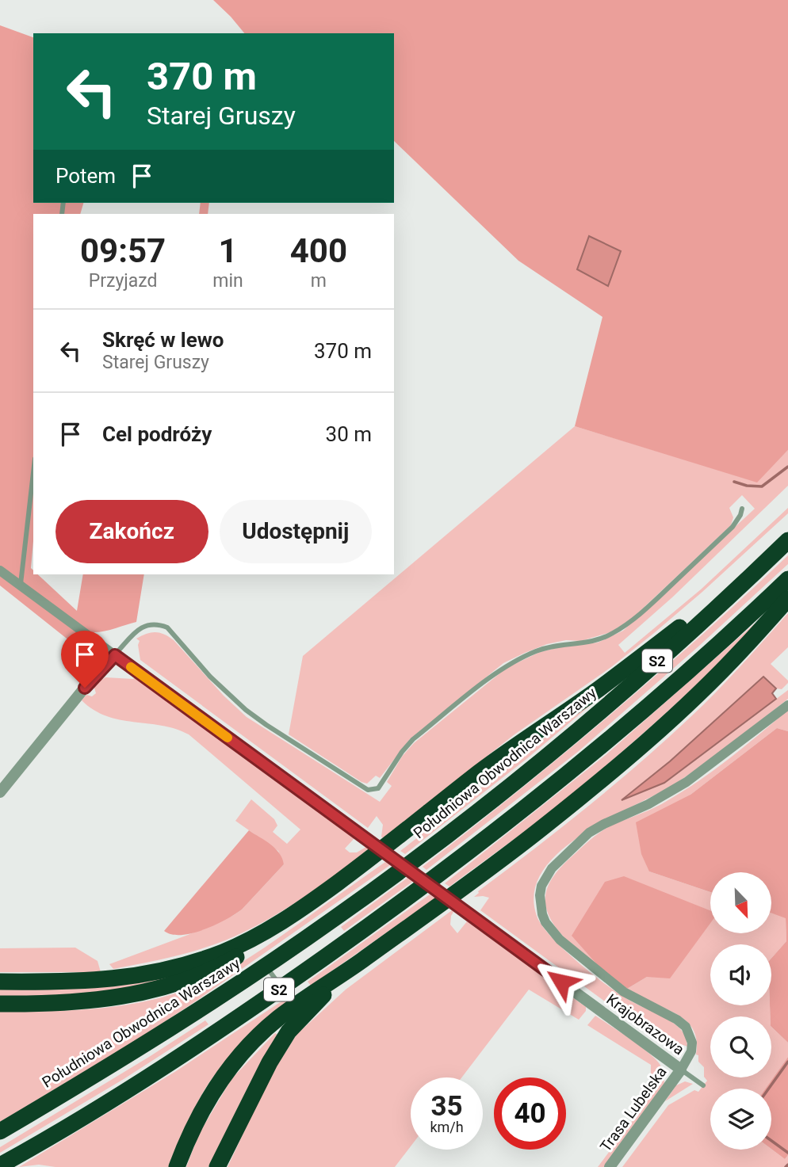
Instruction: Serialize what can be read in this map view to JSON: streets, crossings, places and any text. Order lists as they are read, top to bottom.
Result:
{
  "streets": {
    "highway": ["S2", "Południowa Obwodnica Warszawy"],
    "street": ["Krajobrazowa", "Trasa Lubelska"]
  },
  "crossings": [
    ["Krajobrazowa", "Trasa Lubelska"]
  ],
  "north": "bottom right",
  "page": {
    "turn": ["370 m", "Starej Gruszy"],
    "then": "Potem",
    "eta": [
      "09:57",
      "Przyjazd",
      "1",
      "min",
      "400",
      "m"
    ],
    "list": [
      {
        "name": "Skręć w lewo",
        "note": "Starej Gruszy",
        "value": "370 m"
      },
      {
        "name": "Cel podróży",
        "value": "30 m"
      }
    ],
    "buttons": ["Zakończ", "Udostępnij"],
    "speed": "35 km/h",
    "limit": "40"
  }
}
